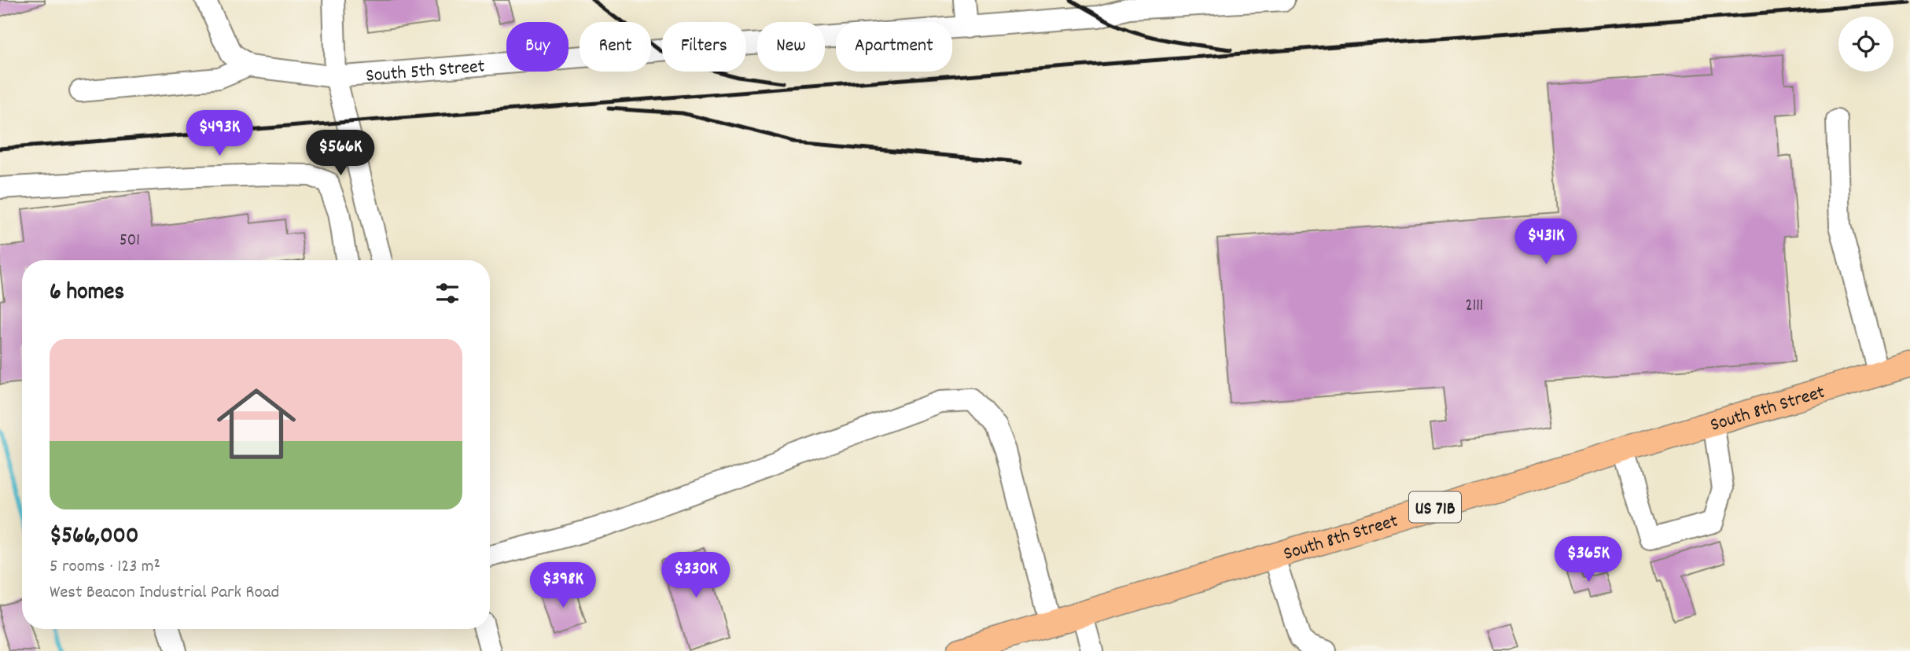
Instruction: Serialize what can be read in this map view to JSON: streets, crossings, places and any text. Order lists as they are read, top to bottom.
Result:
{
  "streets": {
    "main road": ["South 8th Street", "US 71B"],
    "street": ["South 5th Street"]
  },
  "house_numbers": ["501", "2111"],
  "page": {
    "chip": [
      "Buy",
      "Rent",
      "Filters",
      "New",
      "Apartment"
    ],
    "price": [
      "$493K",
      "$566K",
      "$431K",
      "$365K",
      "$330K",
      "$398K"
    ],
    "heading": "6 homes",
    "list": [
      {
        "name": "$566,000",
        "note": "5 rooms · 123 m² · West Beacon Industrial Park Road"
      }
    ]
  }
}
